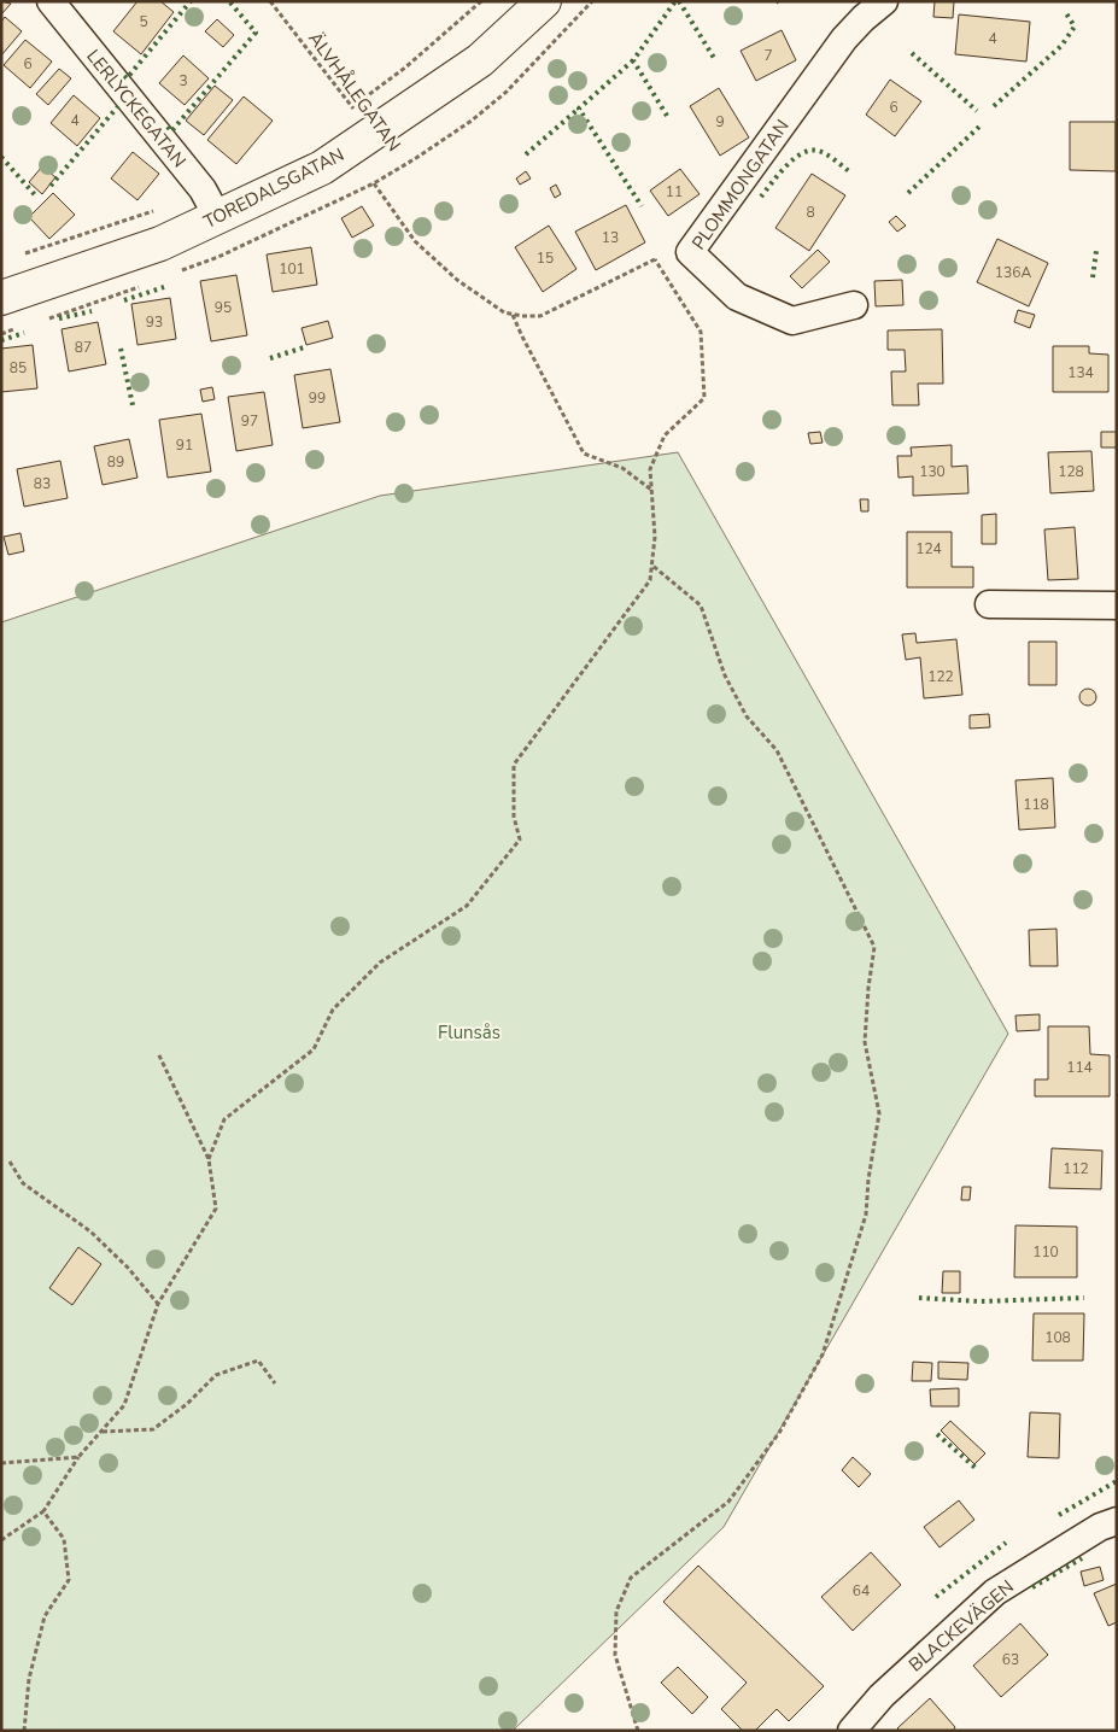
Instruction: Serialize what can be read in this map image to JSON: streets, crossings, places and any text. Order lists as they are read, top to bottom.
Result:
{
  "streets": {
    "street": [
      "LERLYCKEGATAN",
      "PLOMMONGATAN",
      "TOREDALSGATAN",
      "BLACKEVÄGEN"
    ],
    "path": ["ÄLVHÅLEGATAN"]
  },
  "crossings": [
    ["ÄLVHÅLEGATAN", "TOREDALSGATAN"],
    ["LERLYCKEGATAN", "TOREDALSGATAN"]
  ],
  "parks": ["Flunsås"],
  "house_numbers": [
    "5",
    "4",
    "7",
    "6",
    "3",
    "6",
    "4",
    "9",
    "11",
    "8",
    "13",
    "15",
    "101",
    "136A",
    "95",
    "93",
    "87",
    "85",
    "134",
    "99",
    "97",
    "91",
    "89",
    "130",
    "128",
    "83",
    "124",
    "122",
    "118",
    "114",
    "112",
    "110",
    "108",
    "64",
    "63"
  ]
}
